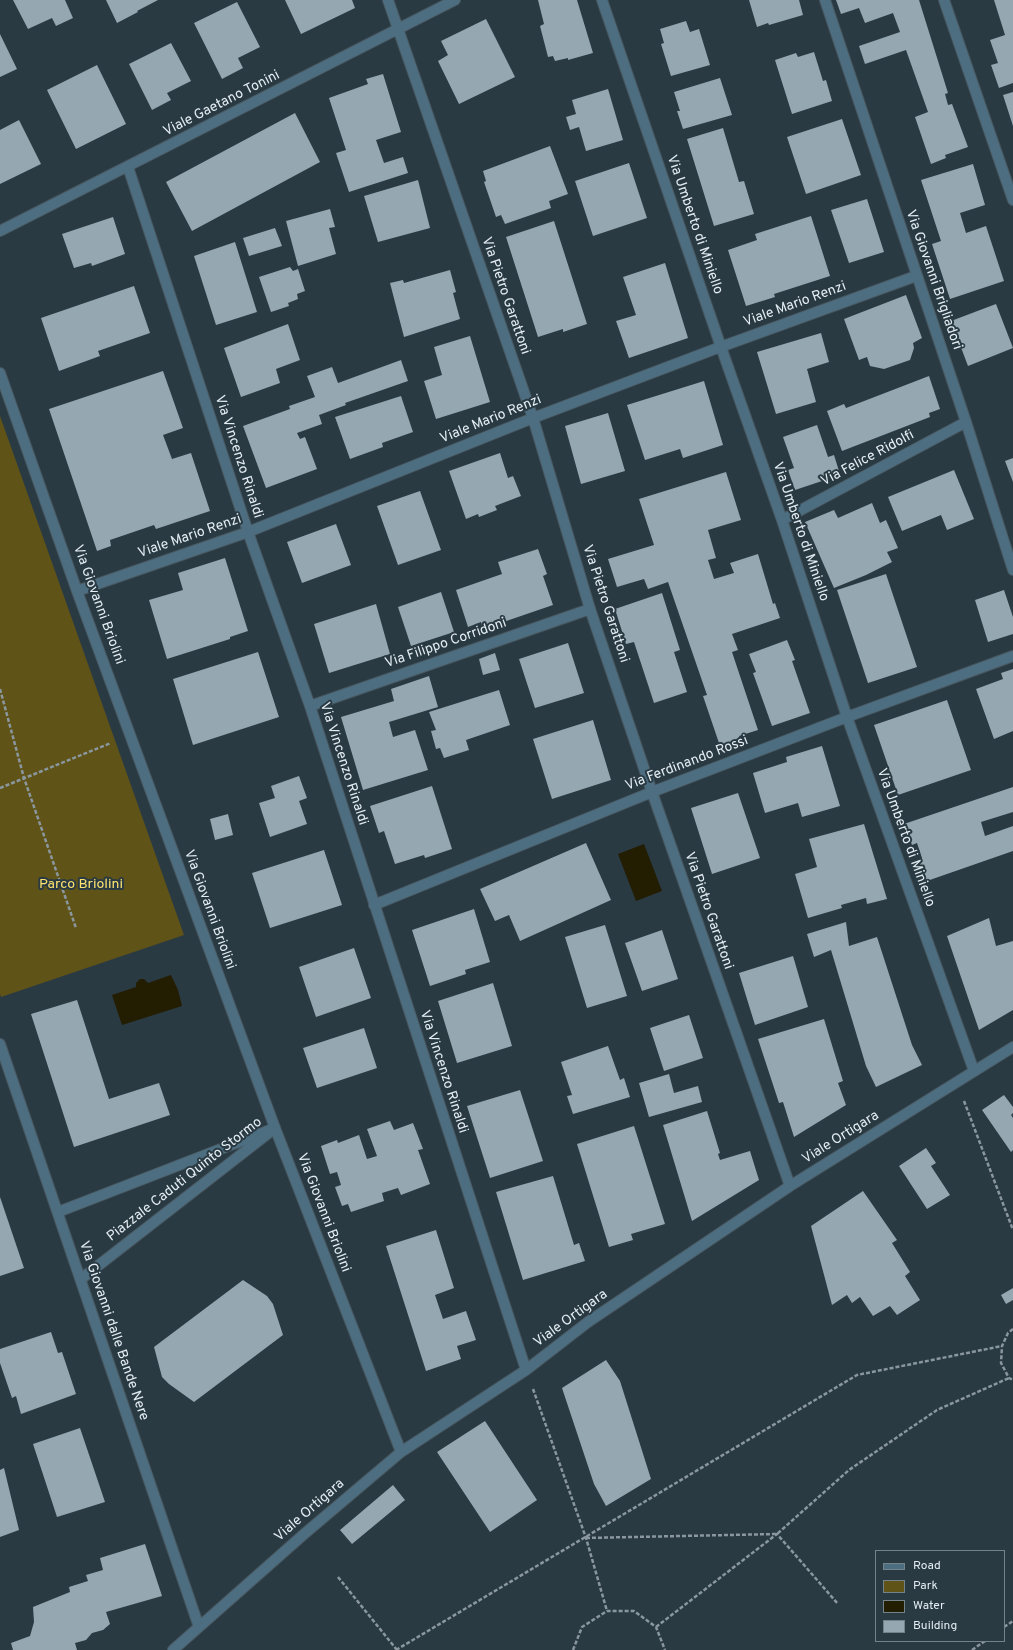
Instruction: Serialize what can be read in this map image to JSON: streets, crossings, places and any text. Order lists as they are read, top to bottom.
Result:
{
  "streets": {
    "street": [
      "Viale Gaetano Tonini",
      "Via Umberto di Miniello",
      "Via Giovanni Brigliadori",
      "Via Pietro Garattoni",
      "Viale Mario Renzi",
      "Via Vincenzo Rinaldi",
      "Via Felice Ridolfi",
      "Via Giovanni Briolini",
      "Via Filippo Corridoni",
      "Via Ferdinando Rossi",
      "Viale Ortigara",
      "Piazzale Caduti Quinto Stormo",
      "Via Giovanni dalle Bande Nere"
    ]
  },
  "crossings": [
    ["Viale Gaetano Tonini", "Via Pietro Garattoni"],
    ["Viale Gaetano Tonini", "Via Vincenzo Rinaldi"],
    ["Via Umberto di Miniello", "Viale Mario Renzi"],
    ["Via Umberto di Miniello", "Via Felice Ridolfi"],
    ["Via Umberto di Miniello", "Via Ferdinando Rossi"],
    ["Via Umberto di Miniello", "Viale Ortigara"],
    ["Via Giovanni Brigliadori", "Viale Mario Renzi"],
    ["Via Giovanni Brigliadori", "Via Felice Ridolfi"],
    ["Via Pietro Garattoni", "Viale Mario Renzi"],
    ["Via Pietro Garattoni", "Via Filippo Corridoni"],
    ["Via Pietro Garattoni", "Via Ferdinando Rossi"],
    ["Via Pietro Garattoni", "Viale Ortigara"],
    ["Viale Mario Renzi", "Via Vincenzo Rinaldi"],
    ["Viale Mario Renzi", "Via Giovanni Briolini"],
    ["Via Vincenzo Rinaldi", "Via Filippo Corridoni"],
    ["Via Vincenzo Rinaldi", "Via Ferdinando Rossi"],
    ["Via Vincenzo Rinaldi", "Viale Ortigara"],
    ["Via Giovanni Briolini", "Viale Ortigara"],
    ["Via Giovanni Briolini", "Piazzale Caduti Quinto Stormo"],
    ["Viale Ortigara", "Via Giovanni dalle Bande Nere"],
    ["Piazzale Caduti Quinto Stormo", "Via Giovanni dalle Bande Nere"]
  ],
  "parks": ["Parco Briolini"],
  "legend": [
    "Road",
    "Park",
    "Water",
    "Building"
  ]
}
